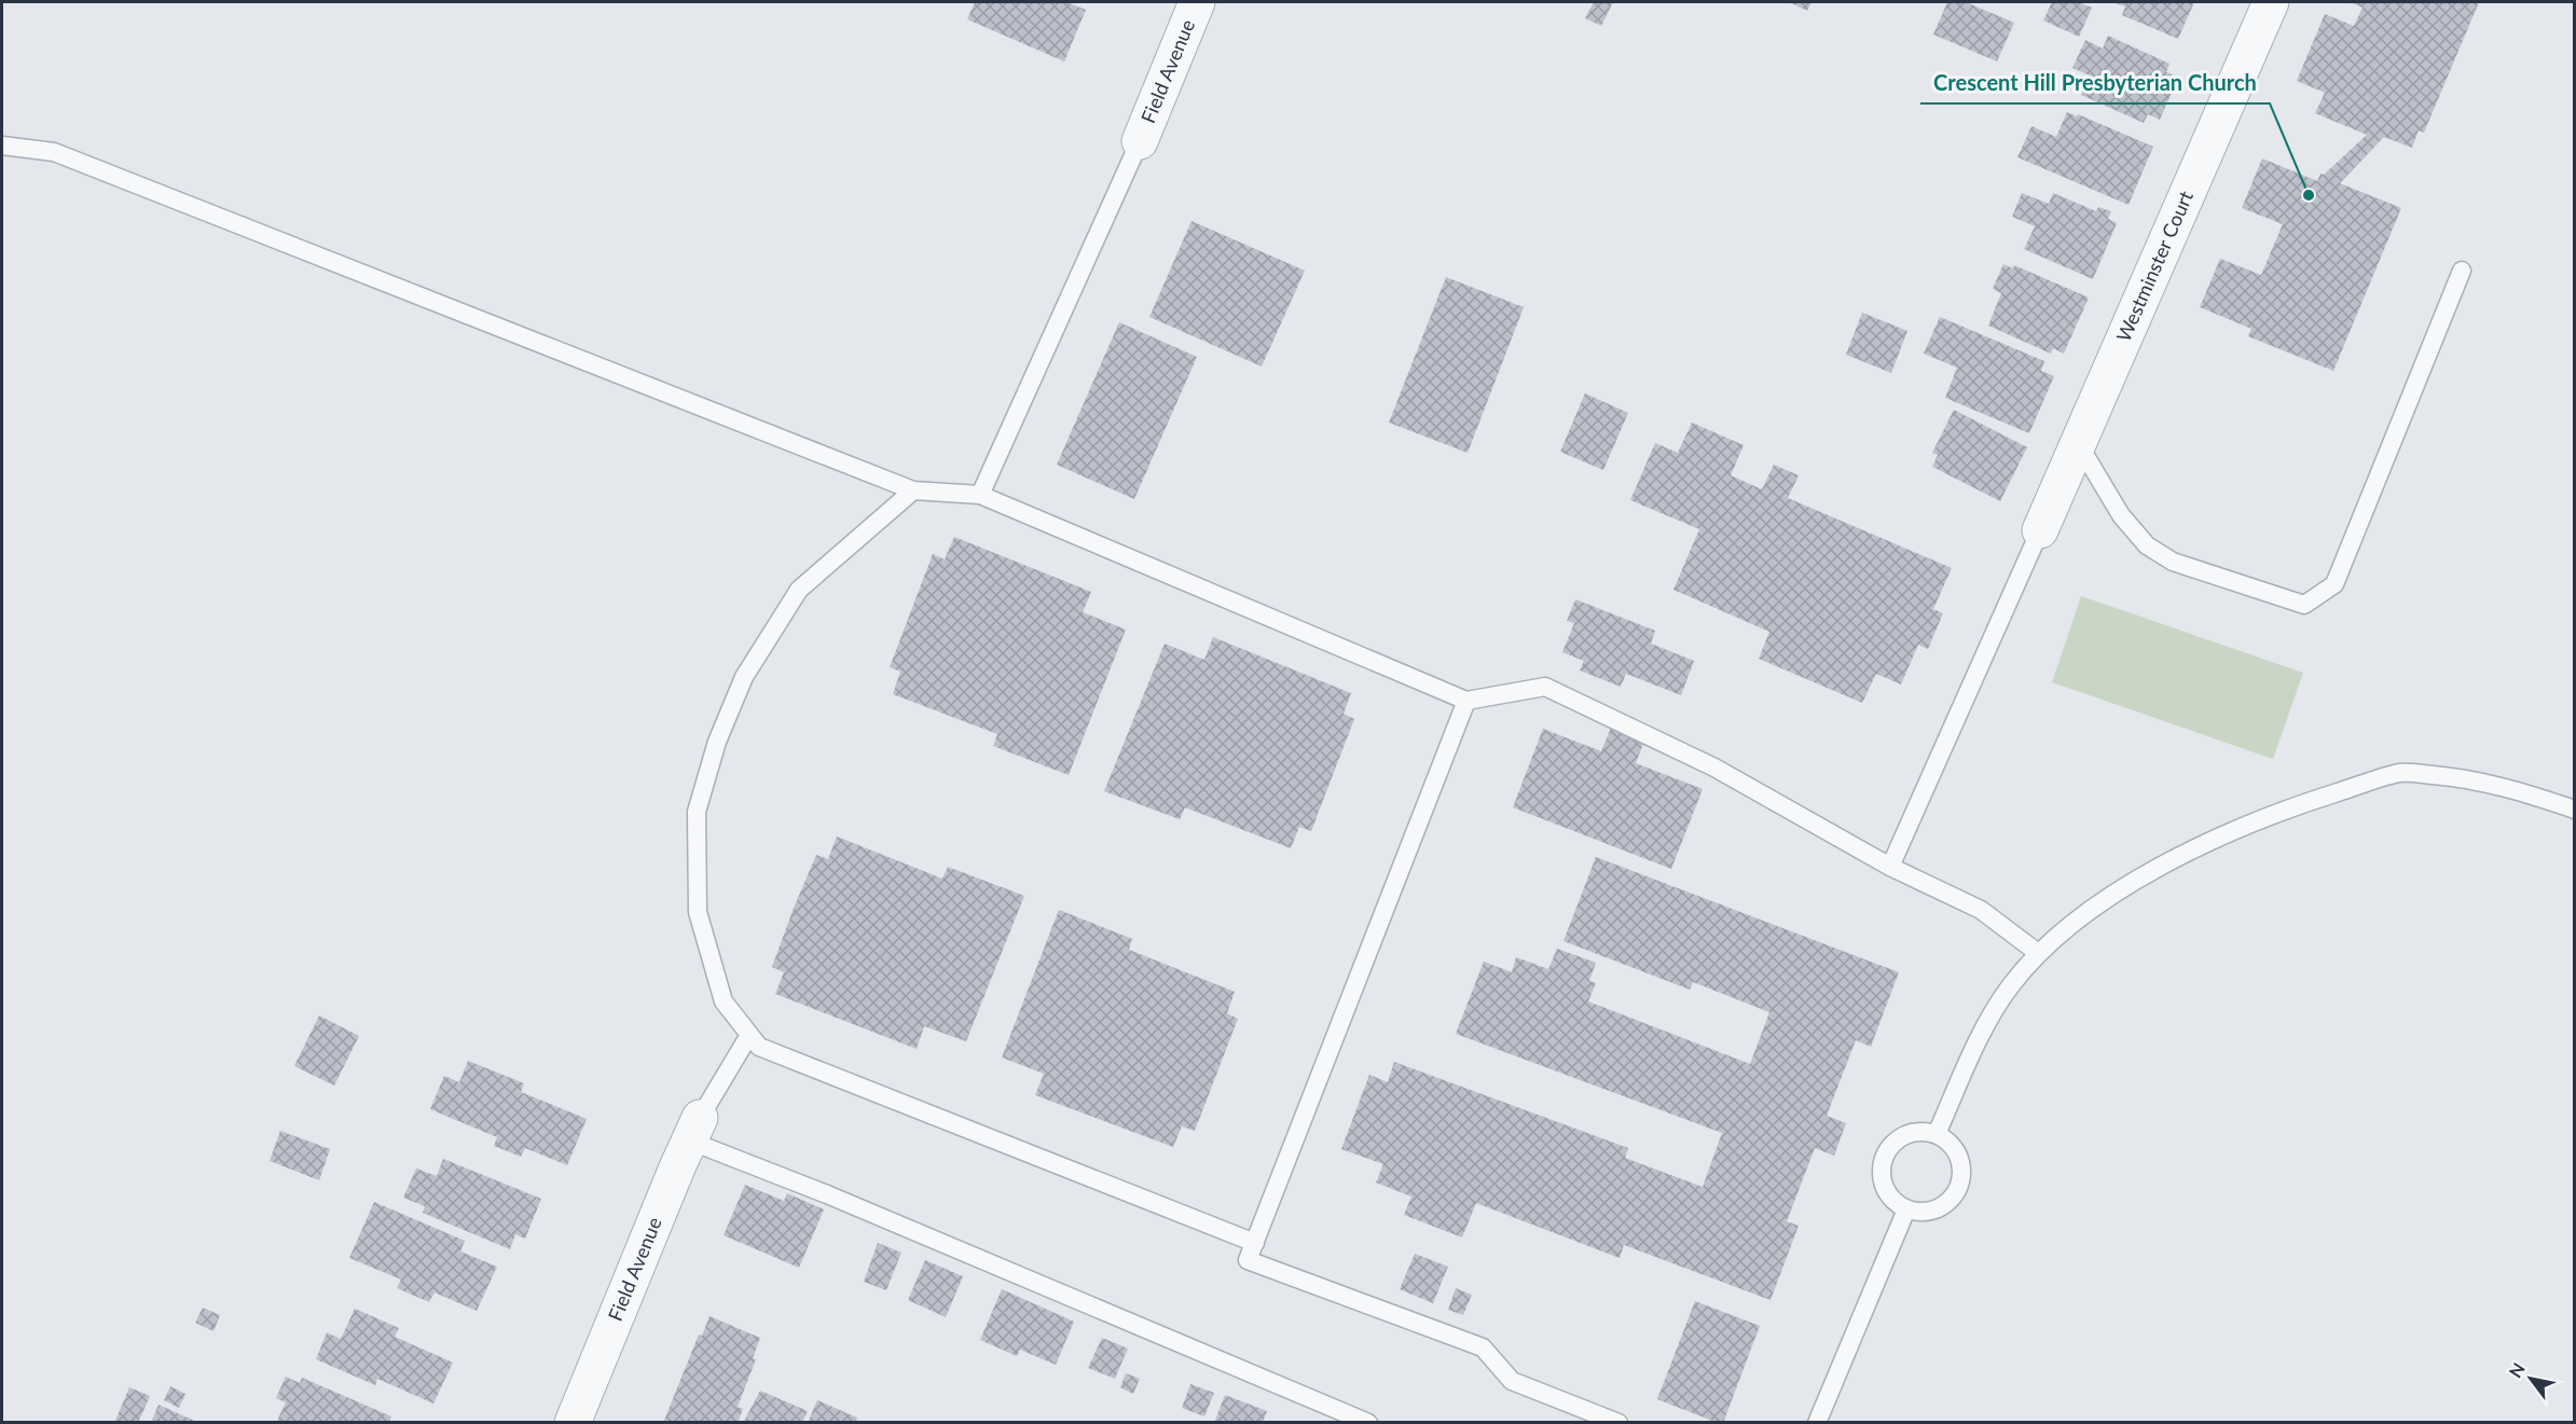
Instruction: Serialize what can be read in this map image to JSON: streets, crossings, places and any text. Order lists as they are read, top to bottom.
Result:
{
  "streets": {
    "street": ["Field Avenue", "Westminster Court"]
  },
  "places": ["Crescent Hill Presbyterian Church"],
  "north": "top left"
}
